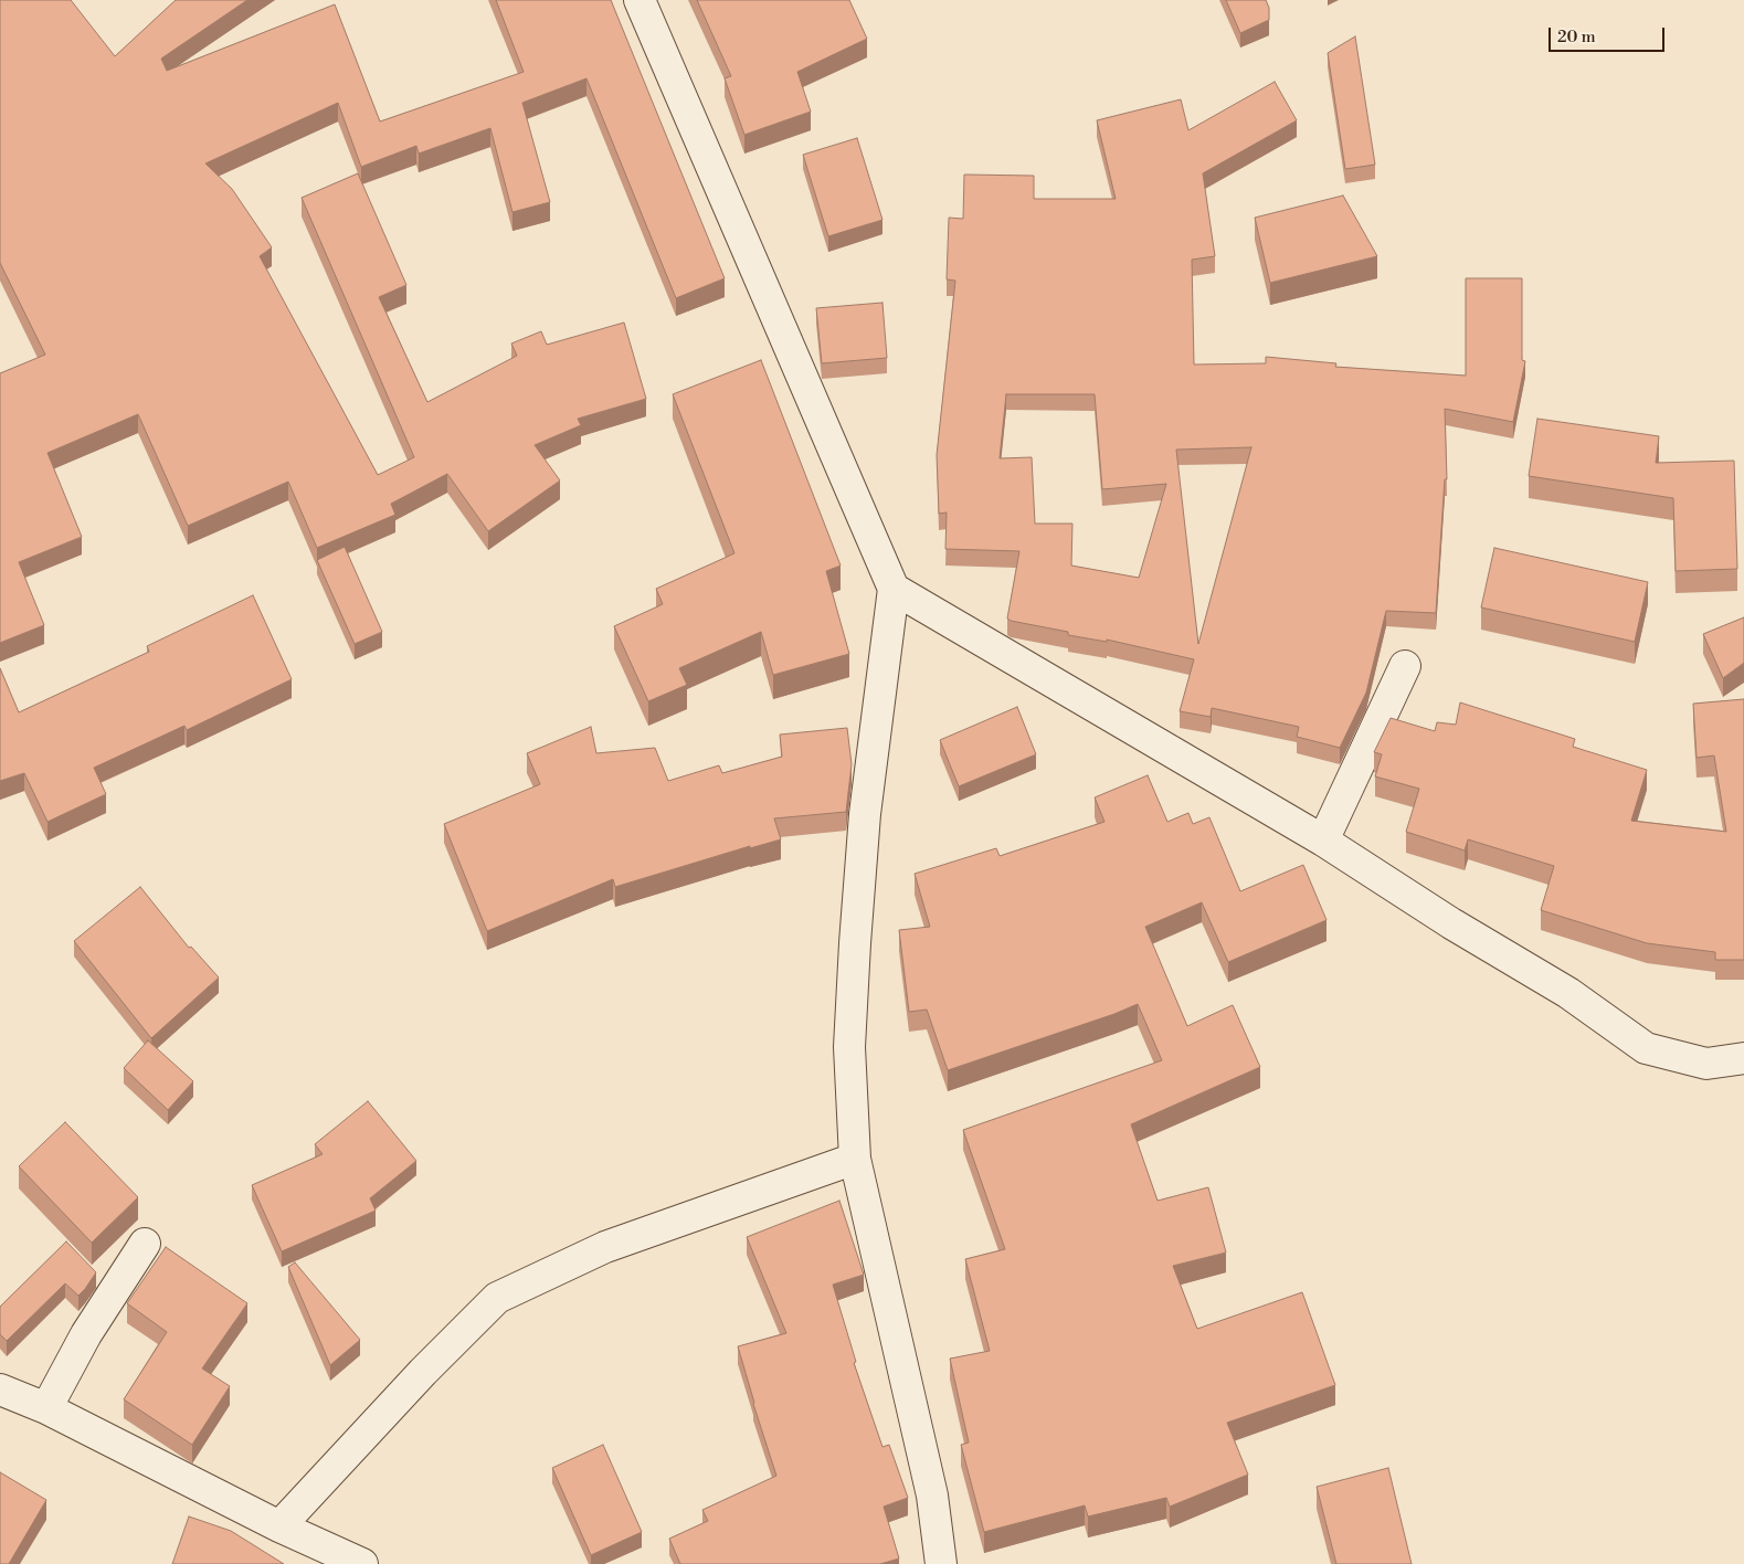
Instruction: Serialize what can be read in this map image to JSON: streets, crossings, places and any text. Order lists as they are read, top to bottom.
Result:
{
  "scale_bar": "20 m"
}
